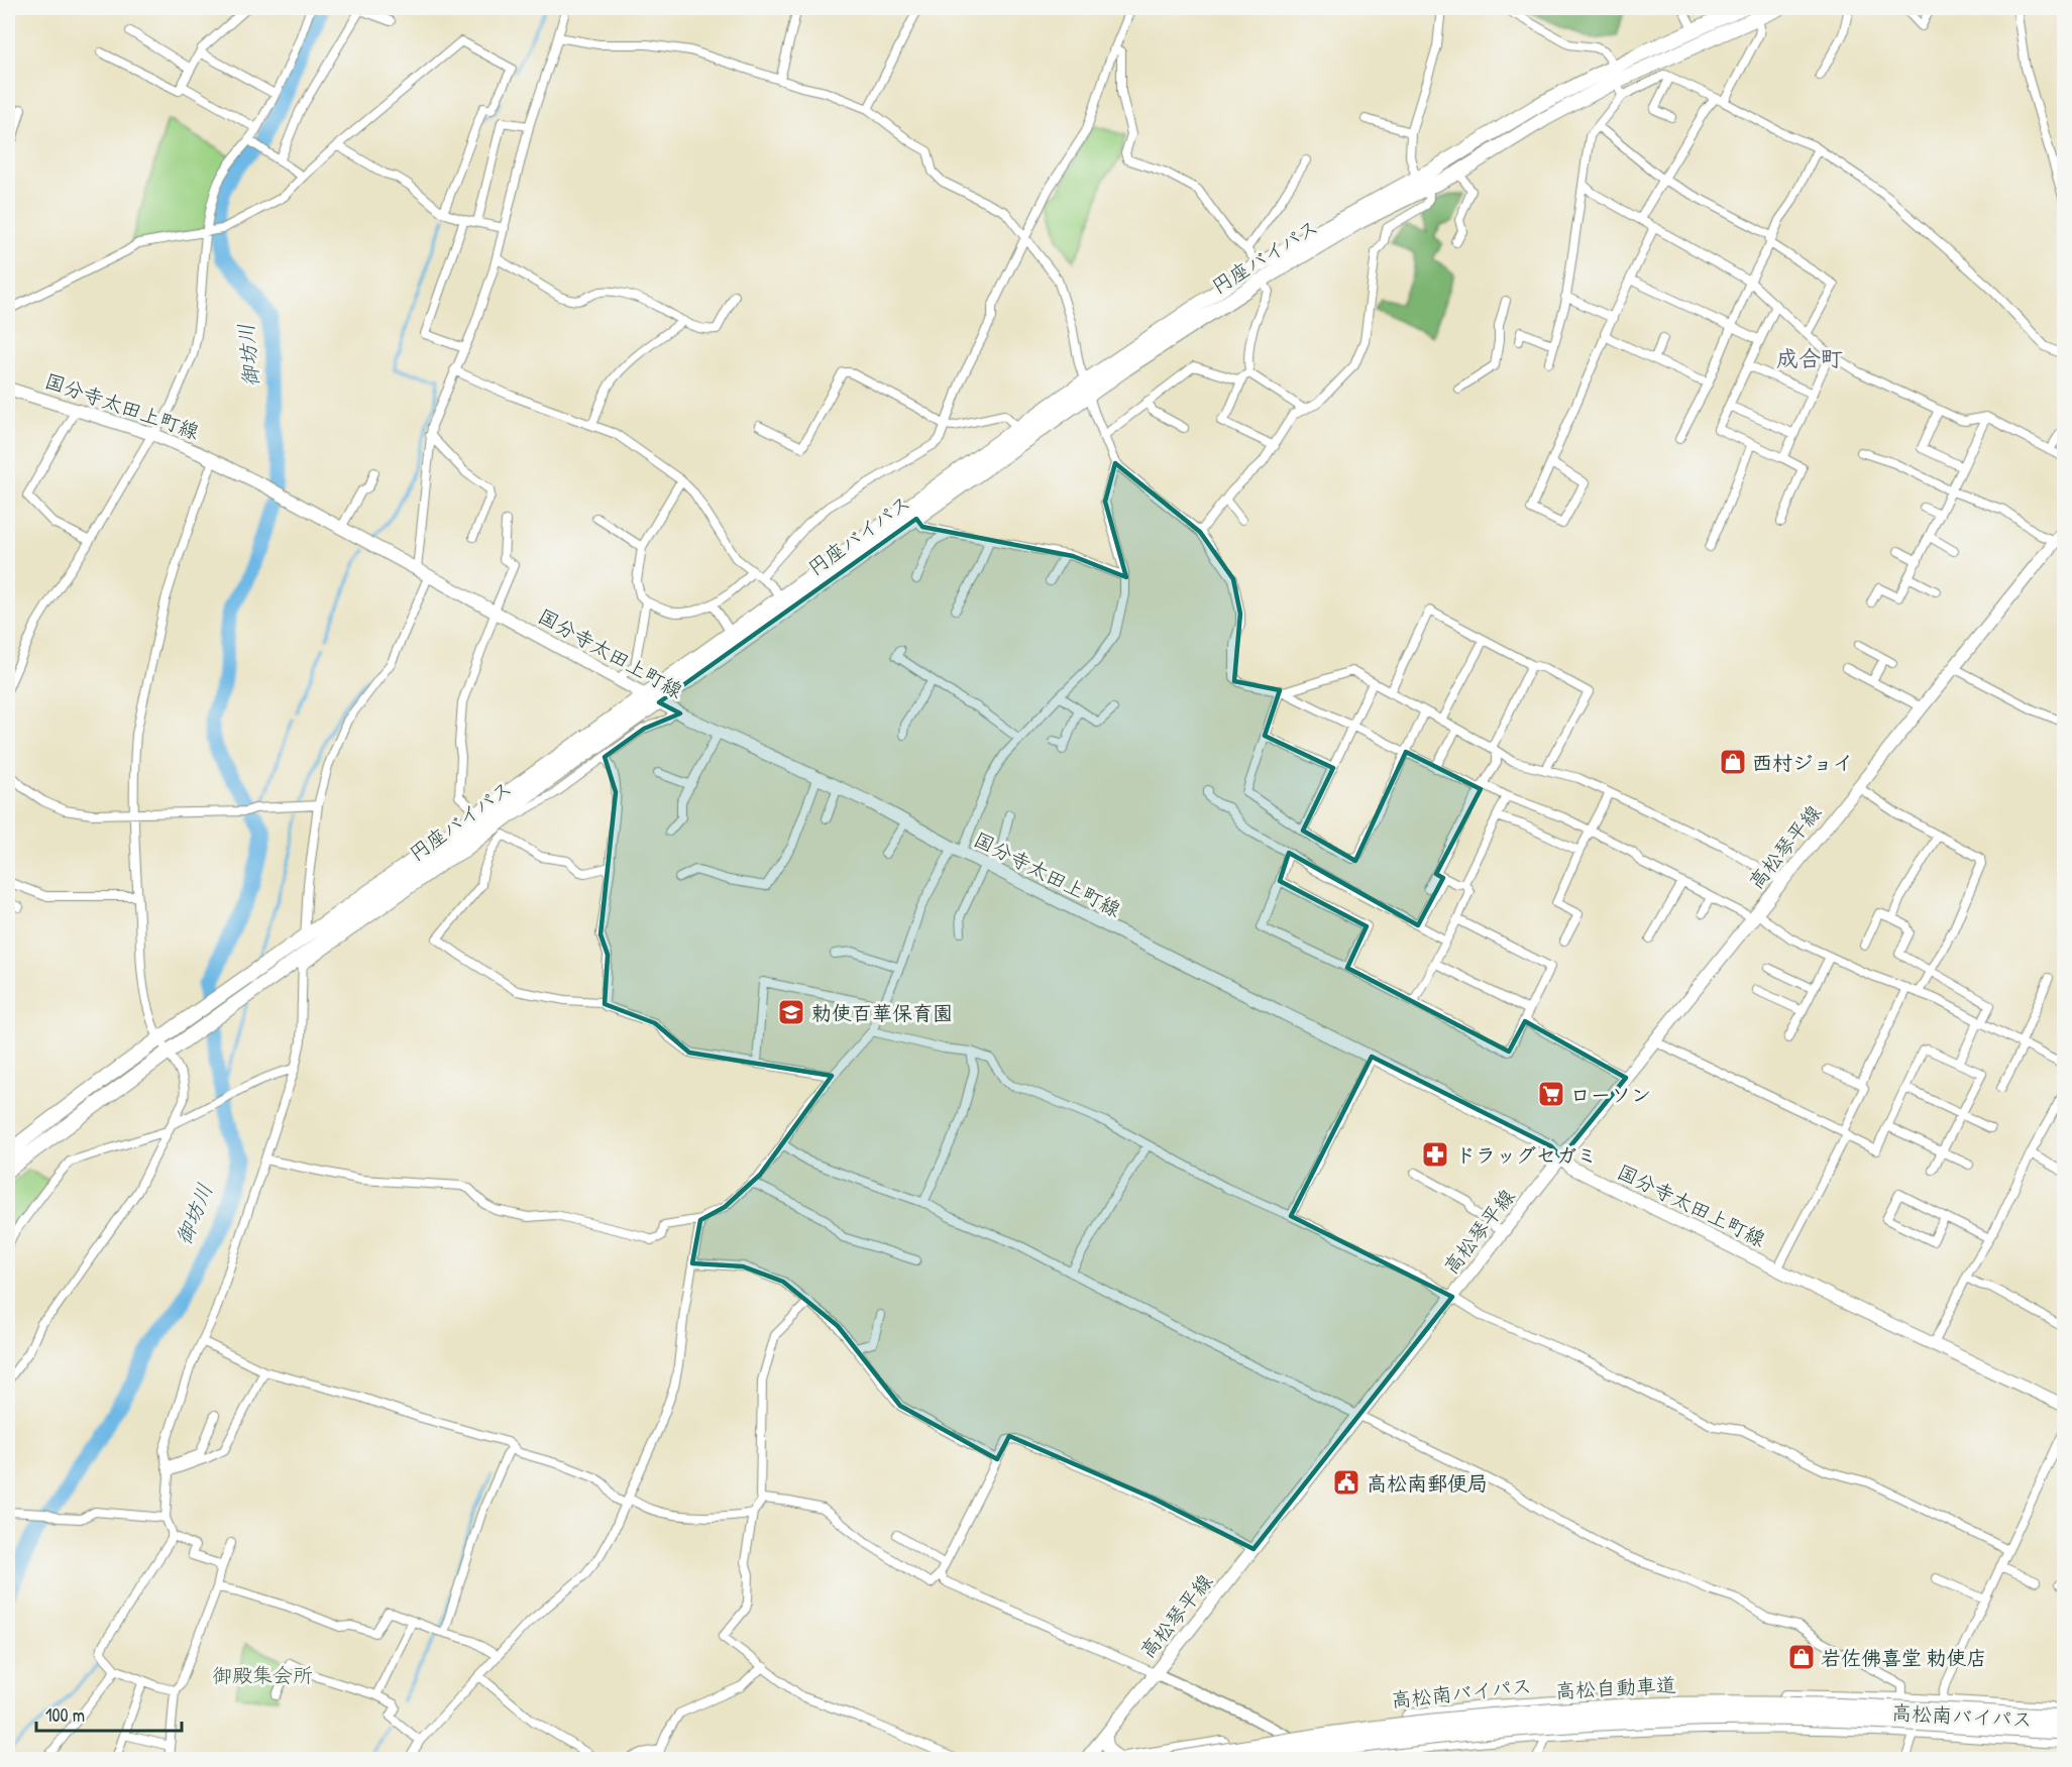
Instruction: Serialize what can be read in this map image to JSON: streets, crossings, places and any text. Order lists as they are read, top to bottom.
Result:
{
  "streets": {
    "highway": ["円座バイパス", "高松自動車道", "高松南バイパス"],
    "main road": ["国分寺太田上町線", "高松琴平線"]
  },
  "crossings": [
    ["円座バイパス", "国分寺太田上町線"],
    ["国分寺太田上町線", "高松琴平線"]
  ],
  "districts": ["成合町"],
  "water": ["御坊川"],
  "parks": ["御殿集会所"],
  "places": {
    "shop": ["西村ジョイ", "岩佐佛喜堂 勅使店"],
    "school or university": ["勅使百華保育園"],
    "supermarket": ["ローソン"],
    "pharmacy": ["ドラッグセガミ"],
    "public building": ["高松南郵便局"]
  },
  "scale_bar": "100 m"
}
